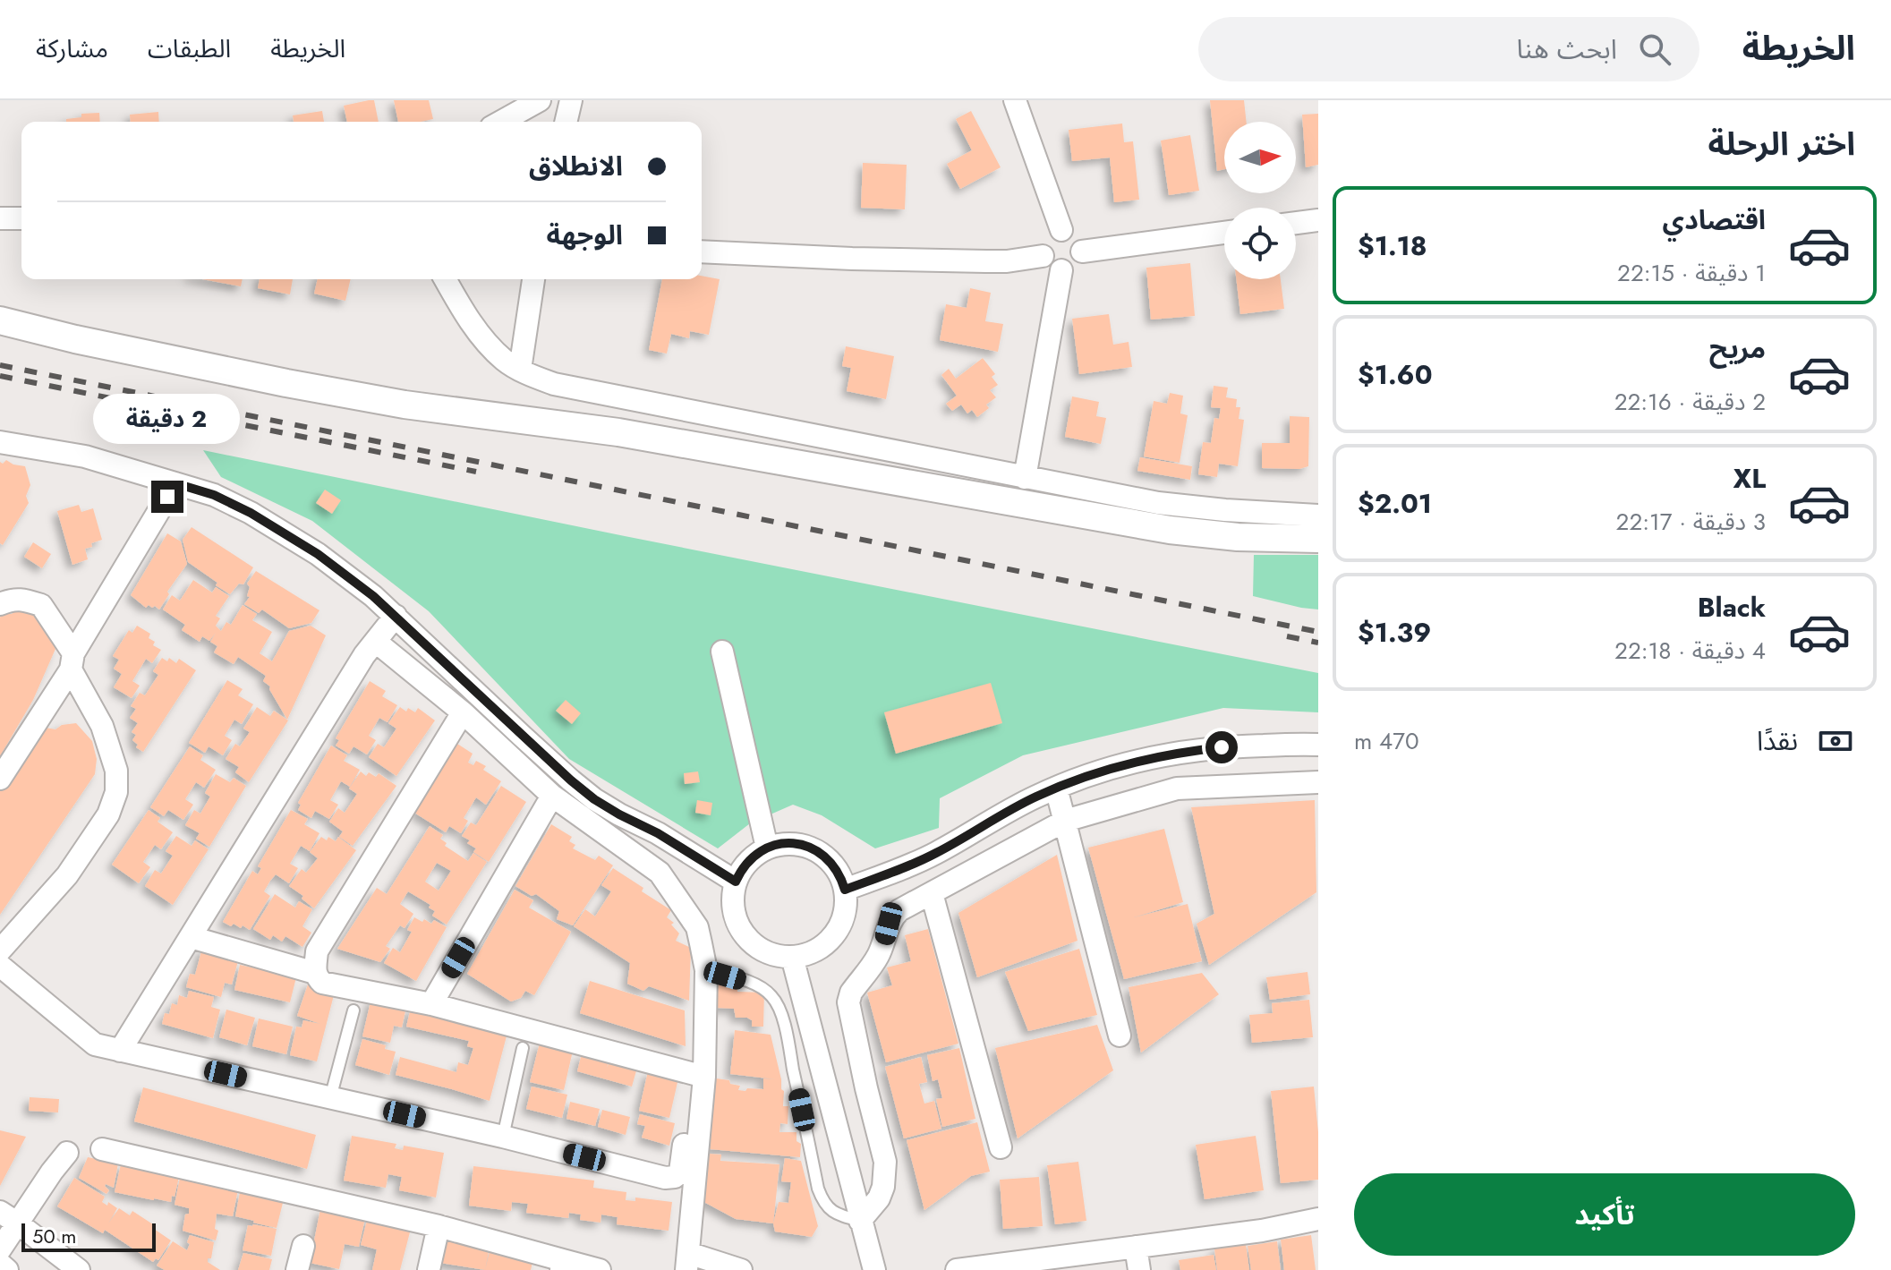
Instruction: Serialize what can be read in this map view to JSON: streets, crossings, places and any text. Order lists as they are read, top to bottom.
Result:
{
  "scale_bar": "50 m",
  "north": "right",
  "page": {
    "header": "الخريطة",
    "search": "ابحث هنا",
    "nav": ["الخريطة", "الطبقات", "مشاركة"],
    "heading": "اختر الرحلة",
    "banner": ["الانطلاق", "الوجهة"],
    "list": [
      {
        "name": "اقتصادي",
        "note": "1 دقيقة · 22:15",
        "value": "$1.18"
      },
      {
        "name": "مريح",
        "note": "2 دقيقة · 22:16",
        "value": "$1.60"
      },
      {
        "name": "XL",
        "note": "3 دقيقة · 22:17",
        "value": "$2.01"
      },
      {
        "name": "Black",
        "note": "4 دقيقة · 22:18",
        "value": "$1.39"
      }
    ],
    "bubble": "2 دقيقة",
    "pay": ["نقدًا", "470 m"],
    "buttons": "تأكيد",
    "scale": "50 m"
  }
}
